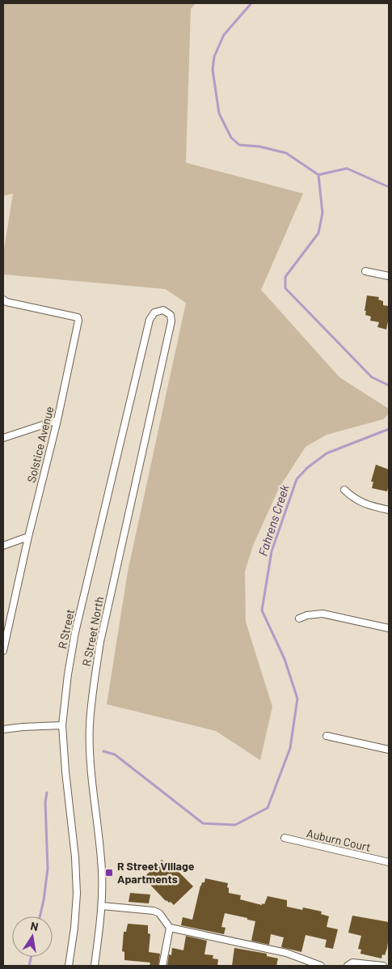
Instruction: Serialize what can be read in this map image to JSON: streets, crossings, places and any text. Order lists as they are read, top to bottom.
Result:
{
  "streets": {
    "street": [
      "Solstice Avenue",
      "R Street",
      "R Street North",
      "Auburn Court"
    ]
  },
  "crossings": [
    ["R Street", "R Street North"]
  ],
  "water": ["Fahrens Creek"],
  "places": {
    "transit": ["R Street Village Apartments"]
  },
  "north": "top"
}
